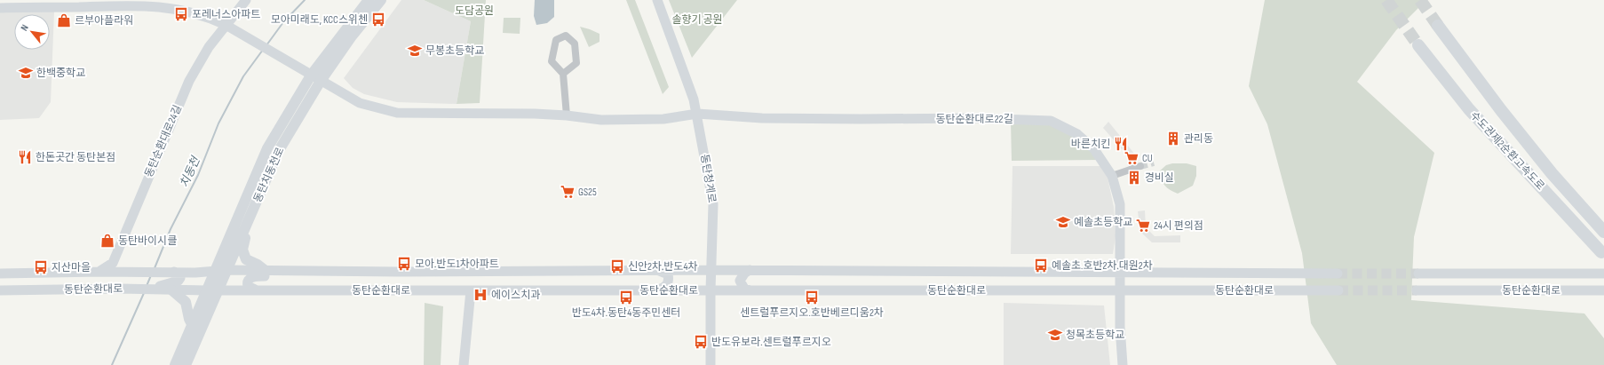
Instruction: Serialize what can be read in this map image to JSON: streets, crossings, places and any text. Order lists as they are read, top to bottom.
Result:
{
  "streets": {
    "highway": ["수도권제2순환고속도로"],
    "main road": ["동탄치동천로"],
    "street": [
      "동탄순환대로22길",
      "동탄순환대로24길",
      "동탄청계로",
      "동탄순환대로"
    ]
  },
  "crossings": [
    ["동탄순환대로22길", "동탄치동천로"],
    ["동탄순환대로22길", "동탄청계로"],
    ["동탄순환대로22길", "동탄순환대로"],
    ["동탄치동천로", "동탄순환대로"],
    ["동탄청계로", "동탄순환대로"]
  ],
  "water": ["치동천"],
  "parks": ["도담공원", "솔향기 공원"],
  "places": {
    "bus stop": [
      "포레너스아파트",
      "모아미래도, KCC스위첸",
      "모아.반도1차아파트",
      "예솔초.호반2차.대원2차",
      "신안2차.반도4차",
      "지산마을",
      "반도4차.동탄4동주민센터",
      "센트럴푸르지오.호반베르디움2차",
      "반도유보라.센트럴푸르지오"
    ],
    "shop": ["르부아플라워", "동탄바이시클"],
    "school or university": [
      "무봉초등학교",
      "한백중학교",
      "예솔초등학교",
      "청목초등학교"
    ],
    "building": ["관리동", "경비실"],
    "restaurant": ["바른치킨", "한돈곳간 동탄본점"],
    "supermarket": ["CU", "GS25", "24시 편의점"],
    "hospital": ["에이스치과"]
  },
  "north": "top left"
}
